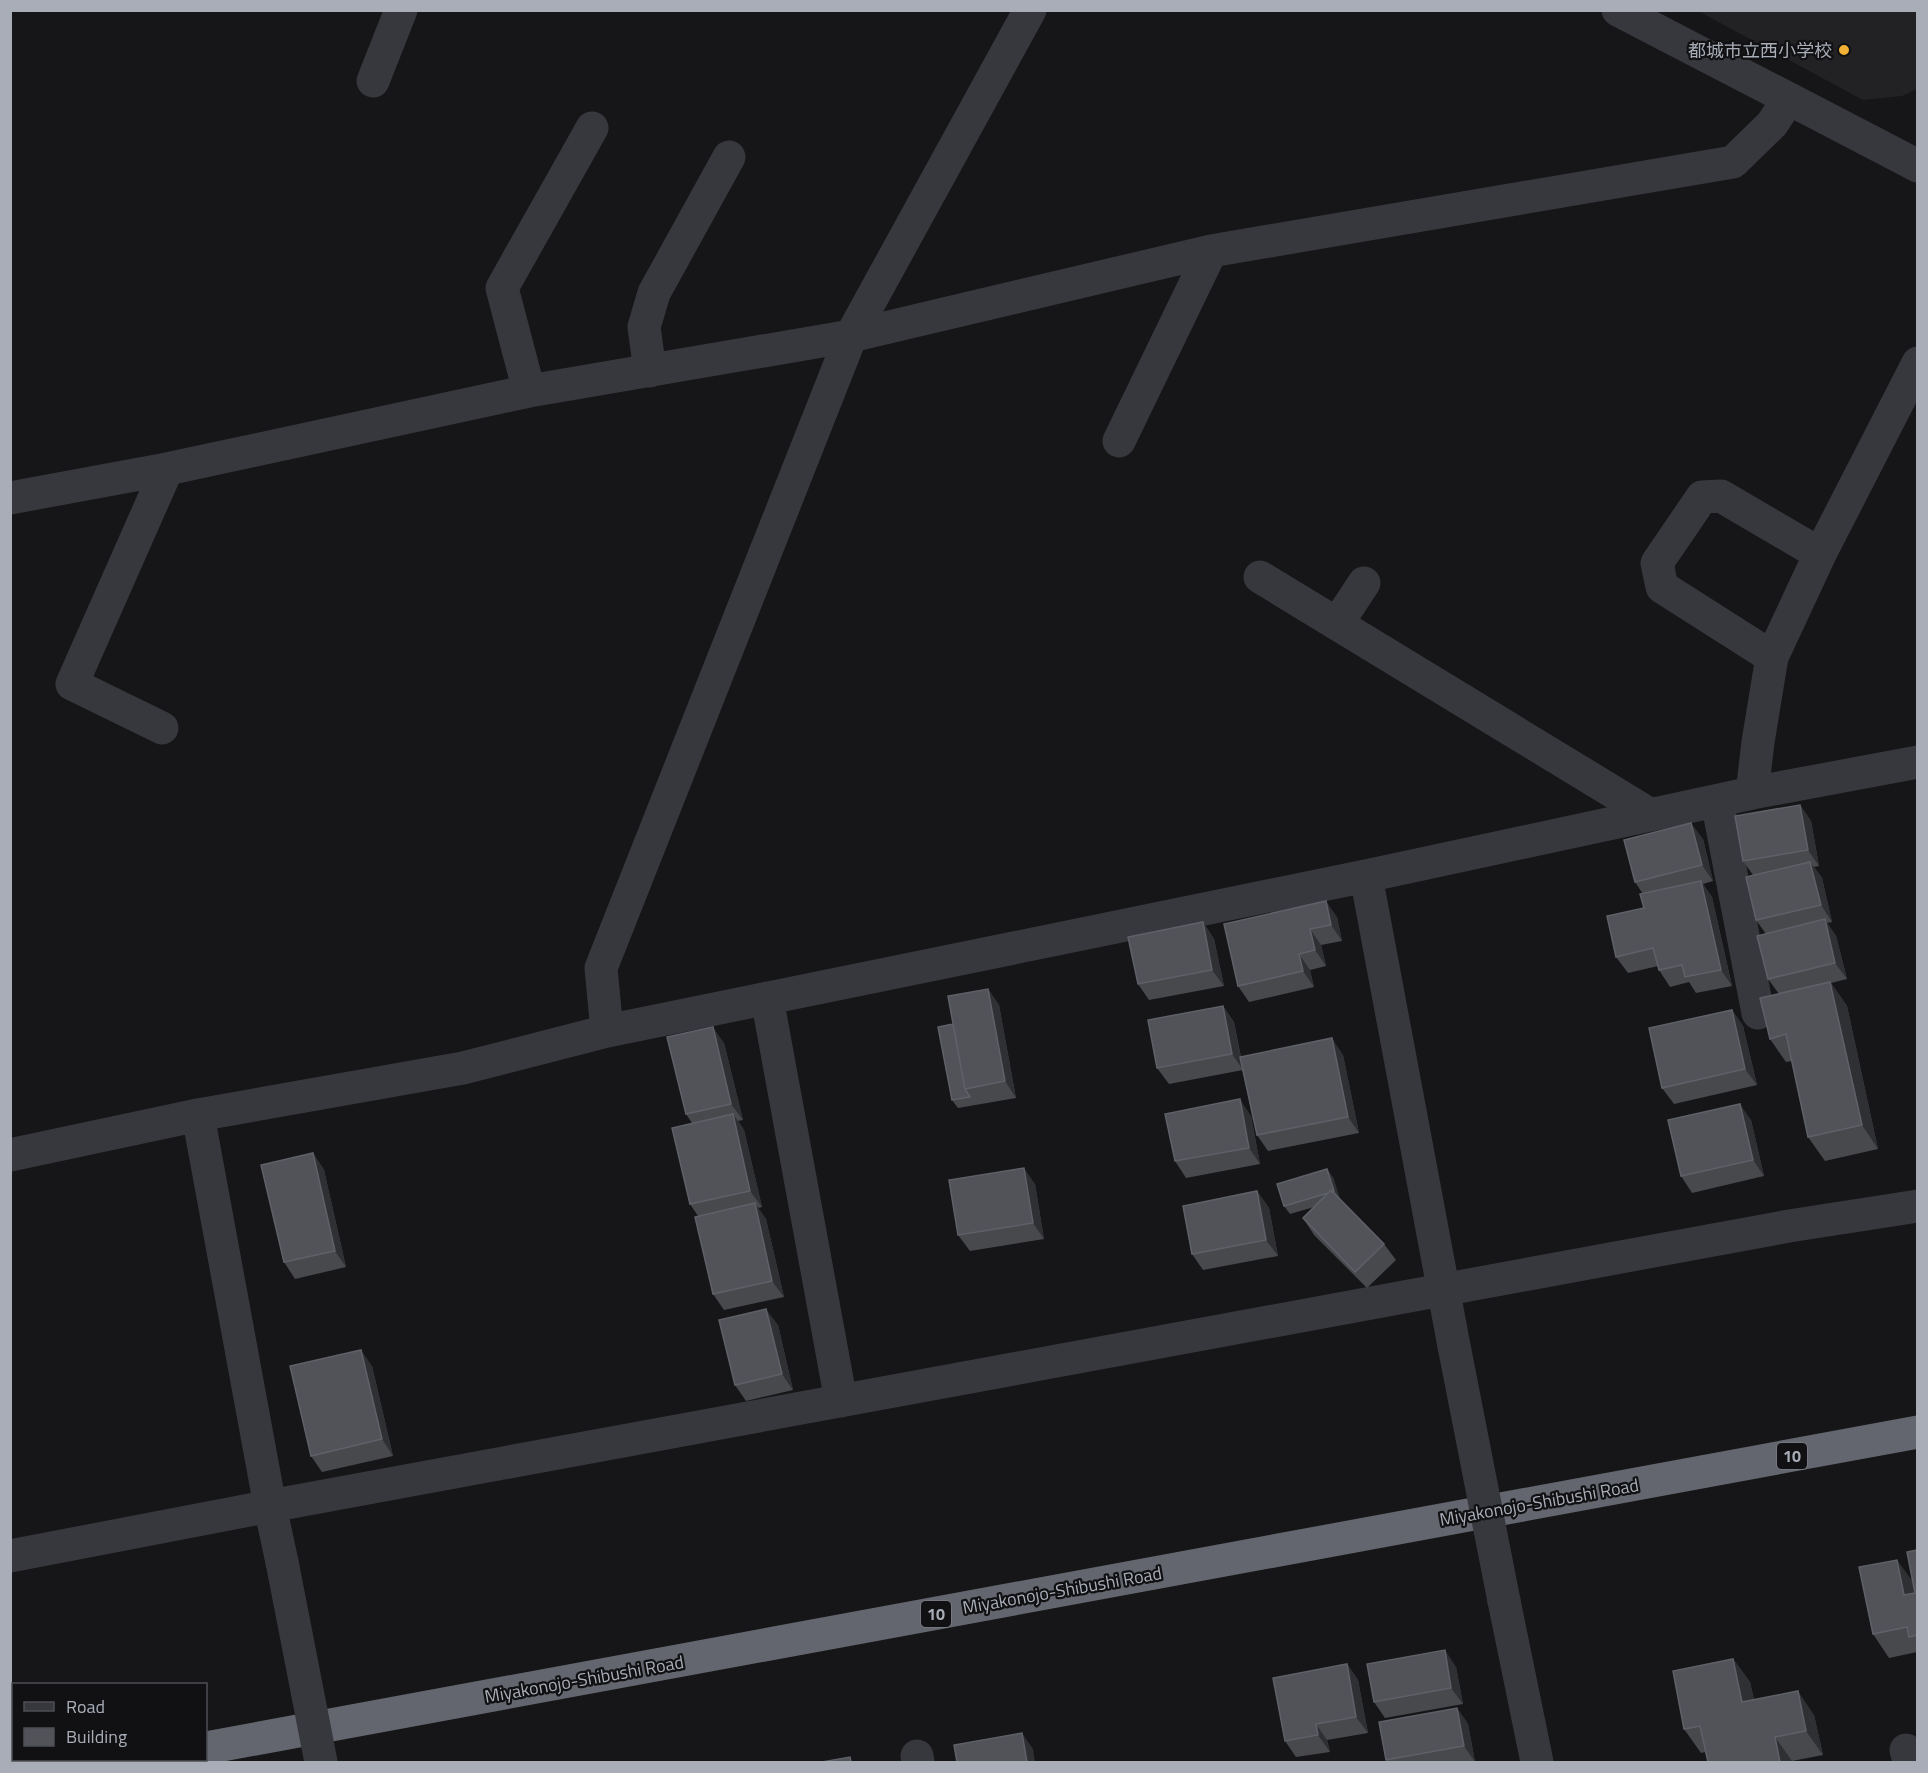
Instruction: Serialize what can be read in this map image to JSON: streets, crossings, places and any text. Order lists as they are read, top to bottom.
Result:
{
  "streets": {
    "highway": ["10", "Miyakonojo-Shibushi Road"]
  },
  "places": ["都城市立西小学校"],
  "legend": ["Road", "Building"]
}
